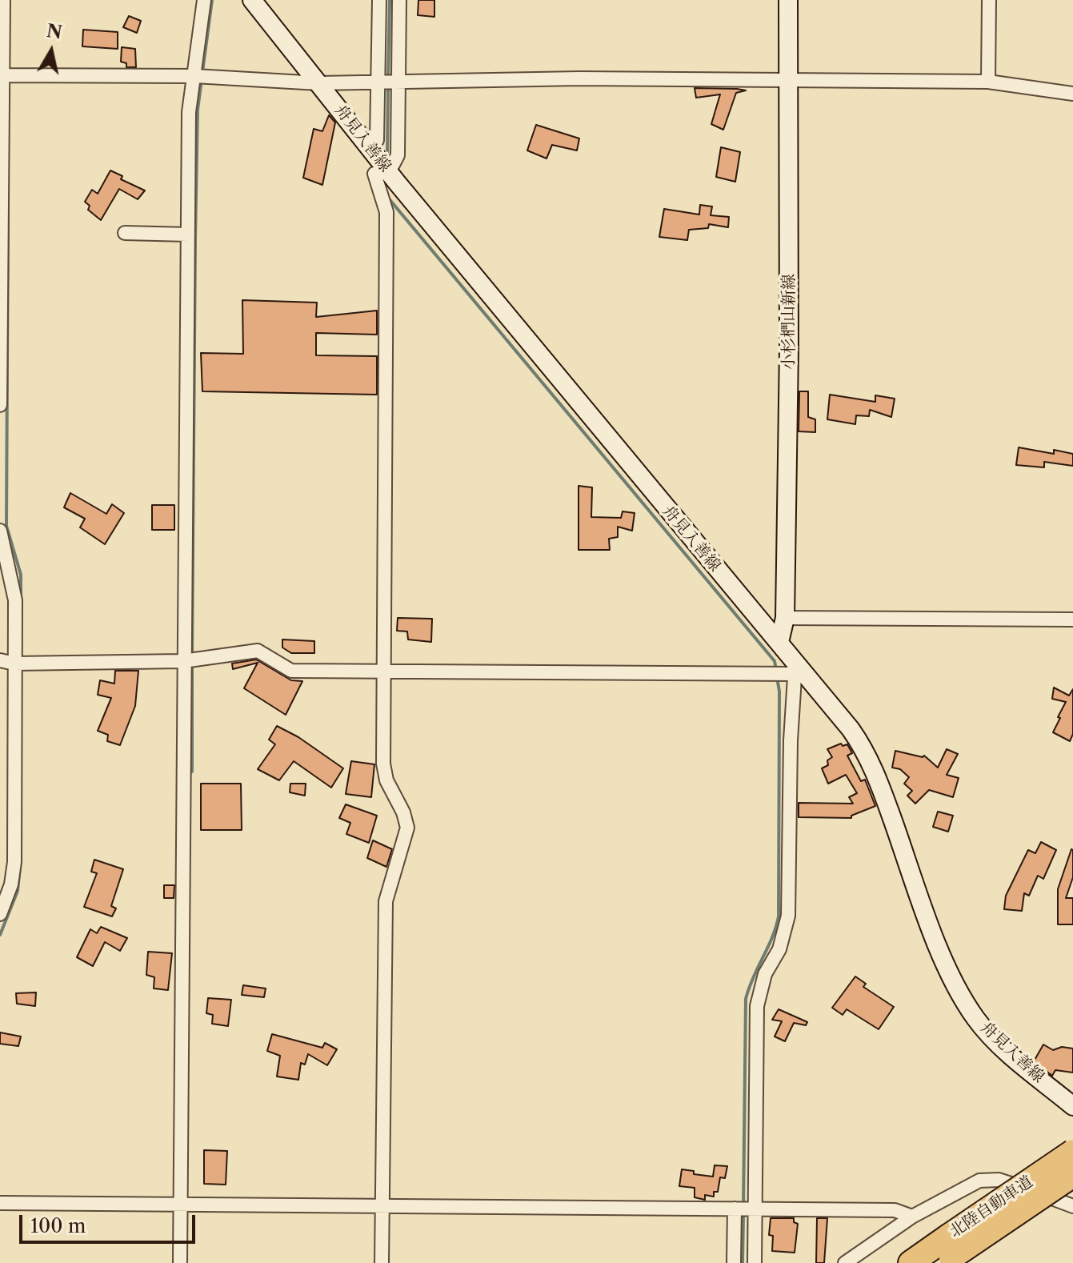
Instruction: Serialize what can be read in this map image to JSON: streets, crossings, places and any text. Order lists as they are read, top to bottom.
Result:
{
  "streets": {
    "highway": ["北陸自動車道"],
    "main road": ["舟見入善線", "小杉椚山新線"]
  },
  "crossings": [
    ["舟見入善線", "小杉椚山新線"]
  ],
  "scale_bar": "100 m",
  "north": "top"
}
